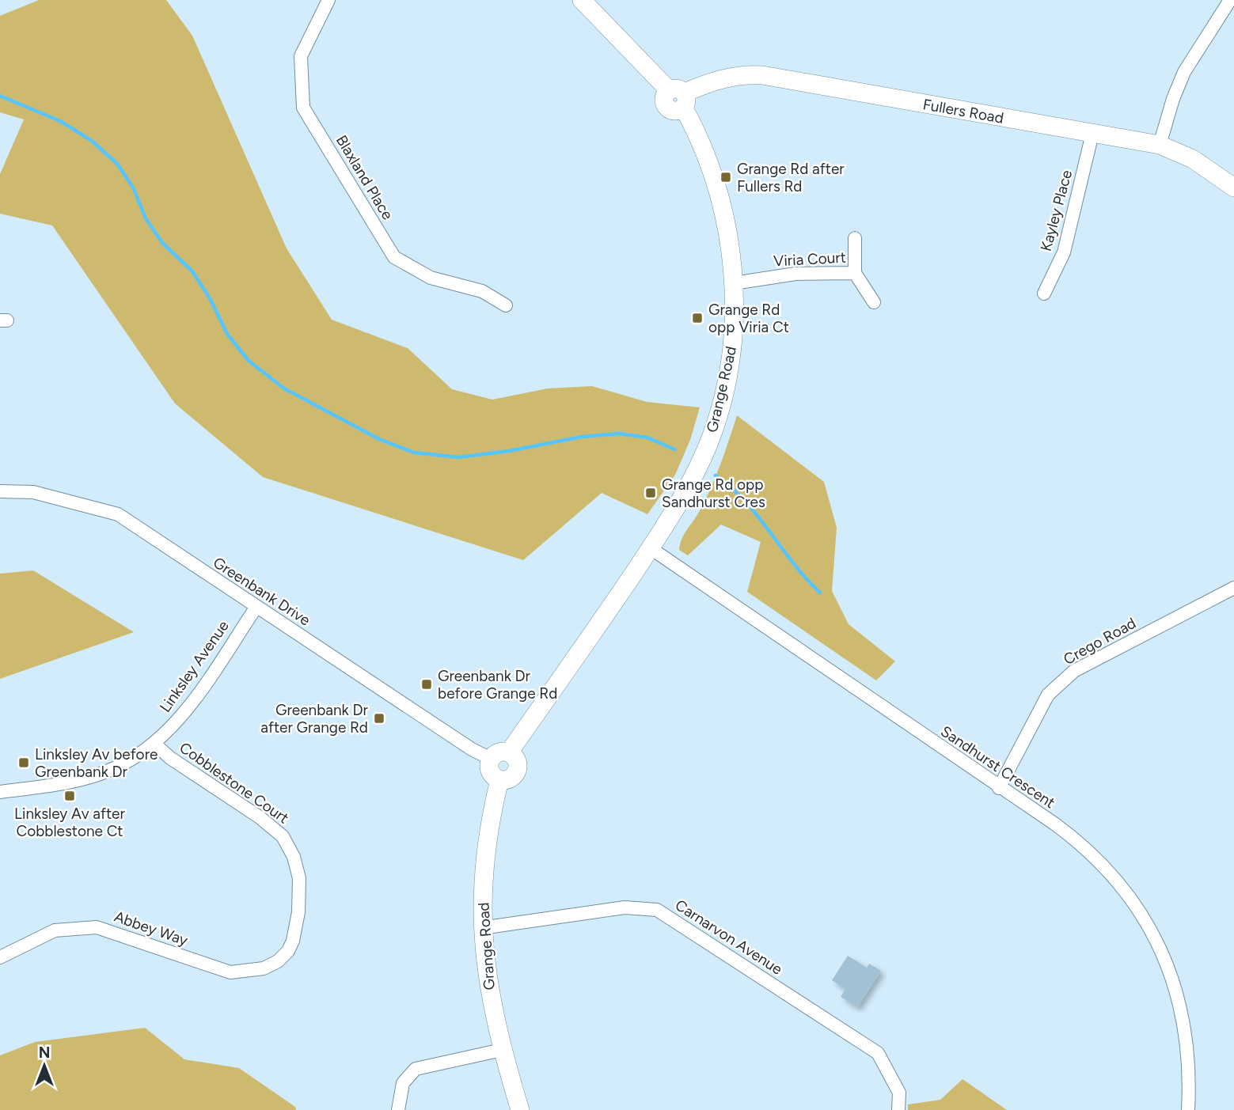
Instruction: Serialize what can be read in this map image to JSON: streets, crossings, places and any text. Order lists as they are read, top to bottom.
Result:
{
  "streets": {
    "street": [
      "Fullers Road",
      "Blaxland Place",
      "Kayley Place",
      "Viria Court",
      "Grange Road",
      "Greenbank Drive",
      "Crego Road",
      "Linksley Avenue",
      "Sandhurst Crescent",
      "Cobblestone Court",
      "Abbey Way",
      "Carnarvon Avenue"
    ]
  },
  "crossings": [
    ["Fullers Road", "Kayley Place"],
    ["Fullers Road", "Grange Road"],
    ["Viria Court", "Grange Road"],
    ["Grange Road", "Greenbank Drive"],
    ["Grange Road", "Sandhurst Crescent"],
    ["Grange Road", "Carnarvon Avenue"],
    ["Greenbank Drive", "Linksley Avenue"],
    ["Crego Road", "Sandhurst Crescent"],
    ["Linksley Avenue", "Cobblestone Court"],
    ["Cobblestone Court", "Abbey Way"]
  ],
  "places": {
    "transit": [
      "Grange Rd after Fullers Rd",
      "Grange Rd opp Viria Ct",
      "Grange Rd opp Sandhurst Cres",
      "Greenbank Dr before Grange Rd",
      "Greenbank Dr after Grange Rd",
      "Linksley Av before Greenbank Dr",
      "Linksley Av after Cobblestone Ct"
    ]
  },
  "north": "top"
}
